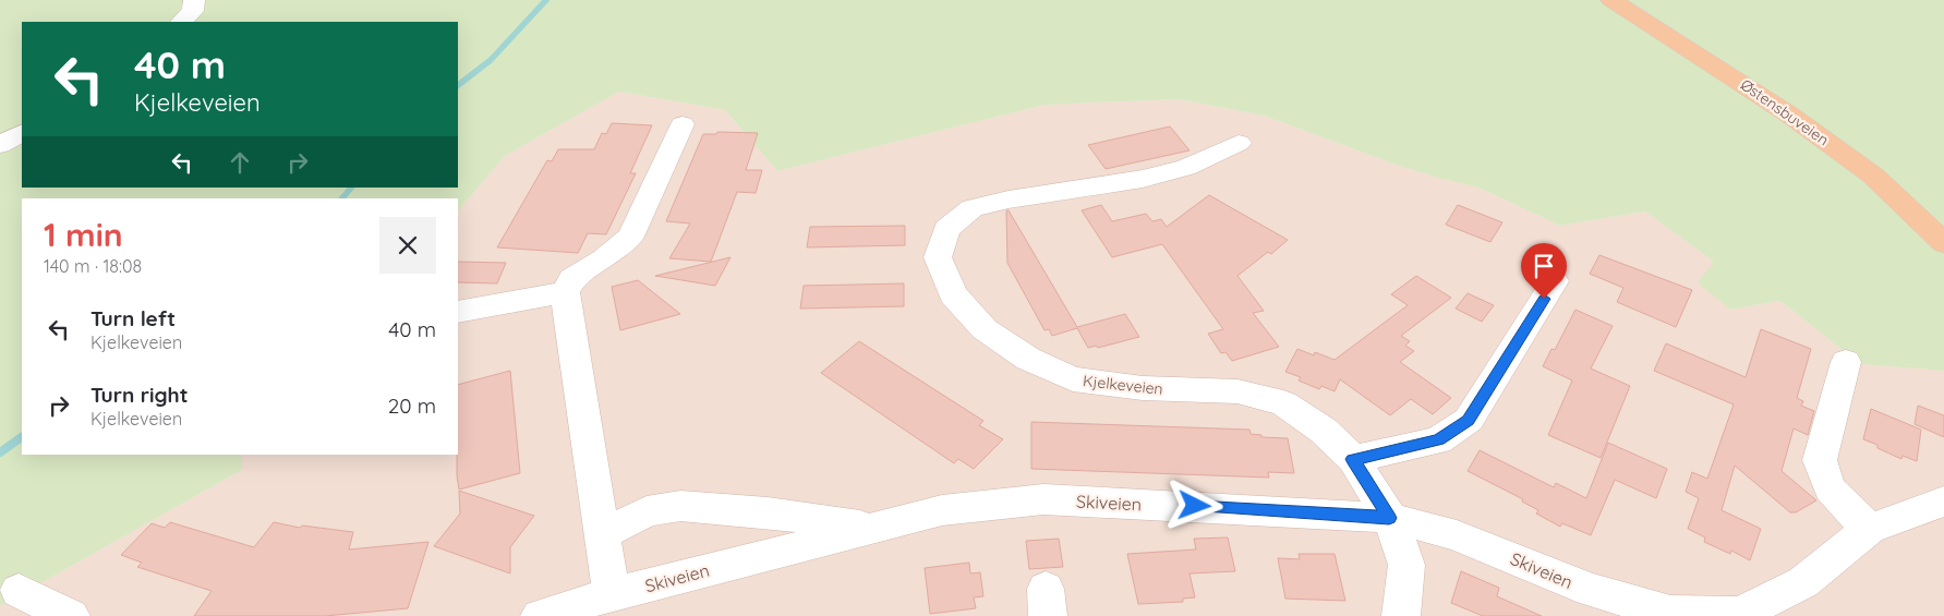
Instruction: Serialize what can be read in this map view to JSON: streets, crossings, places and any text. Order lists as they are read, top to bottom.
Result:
{
  "streets": {
    "main road": ["Østensbuveien"],
    "street": ["Kjelkeveien", "Skiveien"]
  },
  "crossings": [
    ["Kjelkeveien", "Skiveien"]
  ],
  "page": {
    "turn": ["40 m", "Kjelkeveien"],
    "heading": ["1 min", "140 m · 18:08"],
    "list": [
      {
        "name": "Turn left",
        "note": "Kjelkeveien",
        "value": "40 m"
      },
      {
        "name": "Turn right",
        "note": "Kjelkeveien",
        "value": "20 m"
      }
    ]
  }
}
